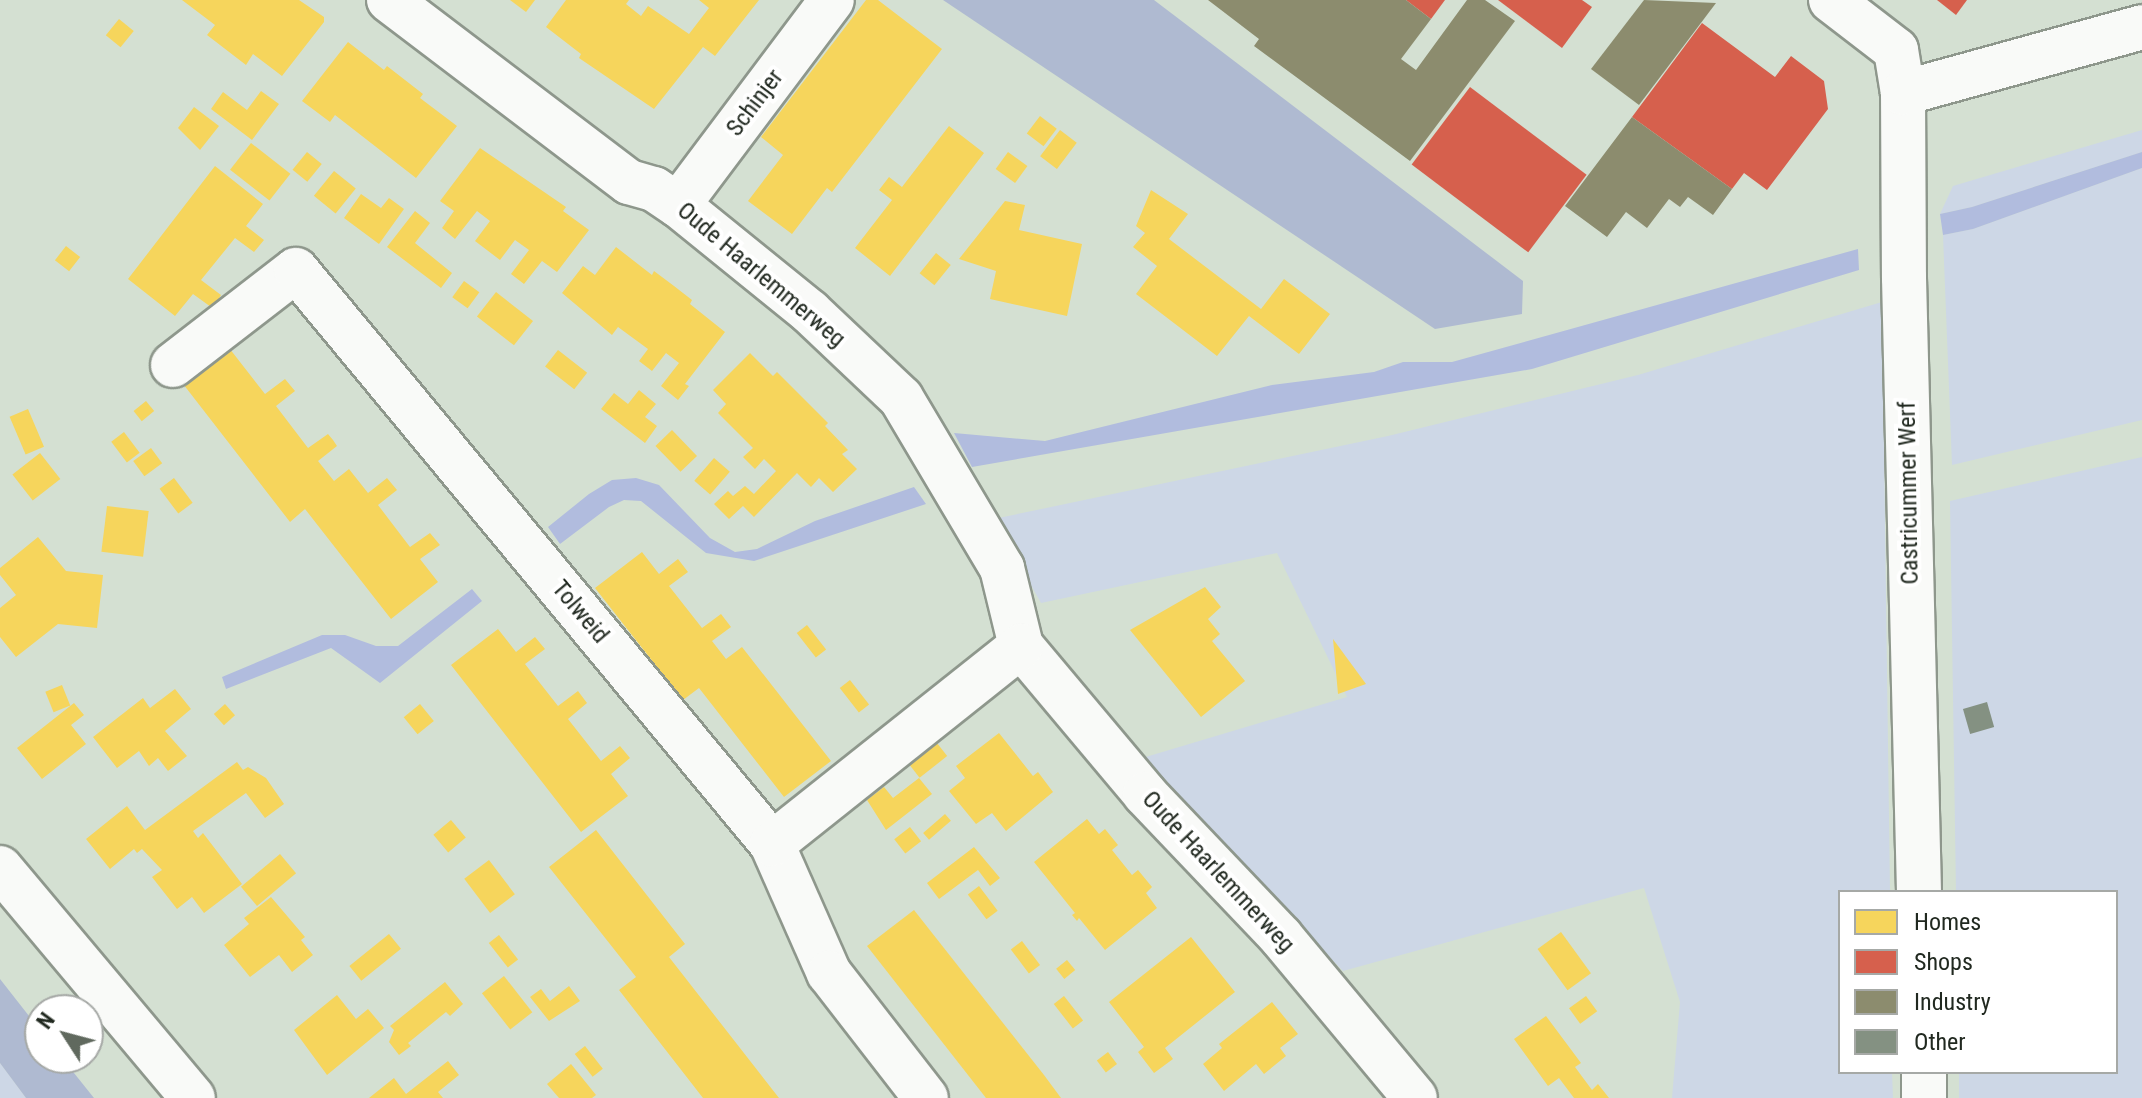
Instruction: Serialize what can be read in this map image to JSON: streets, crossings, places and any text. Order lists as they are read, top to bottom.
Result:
{
  "streets": {
    "street": [
      "Schinjer",
      "Oude Haarlemmerweg",
      "Castricummer Werf",
      "Tolweid"
    ]
  },
  "crossings": [
    ["Schinjer", "Oude Haarlemmerweg"]
  ],
  "legend": [
    "Homes",
    "Shops",
    "Industry",
    "Other"
  ],
  "north": "top left"
}
